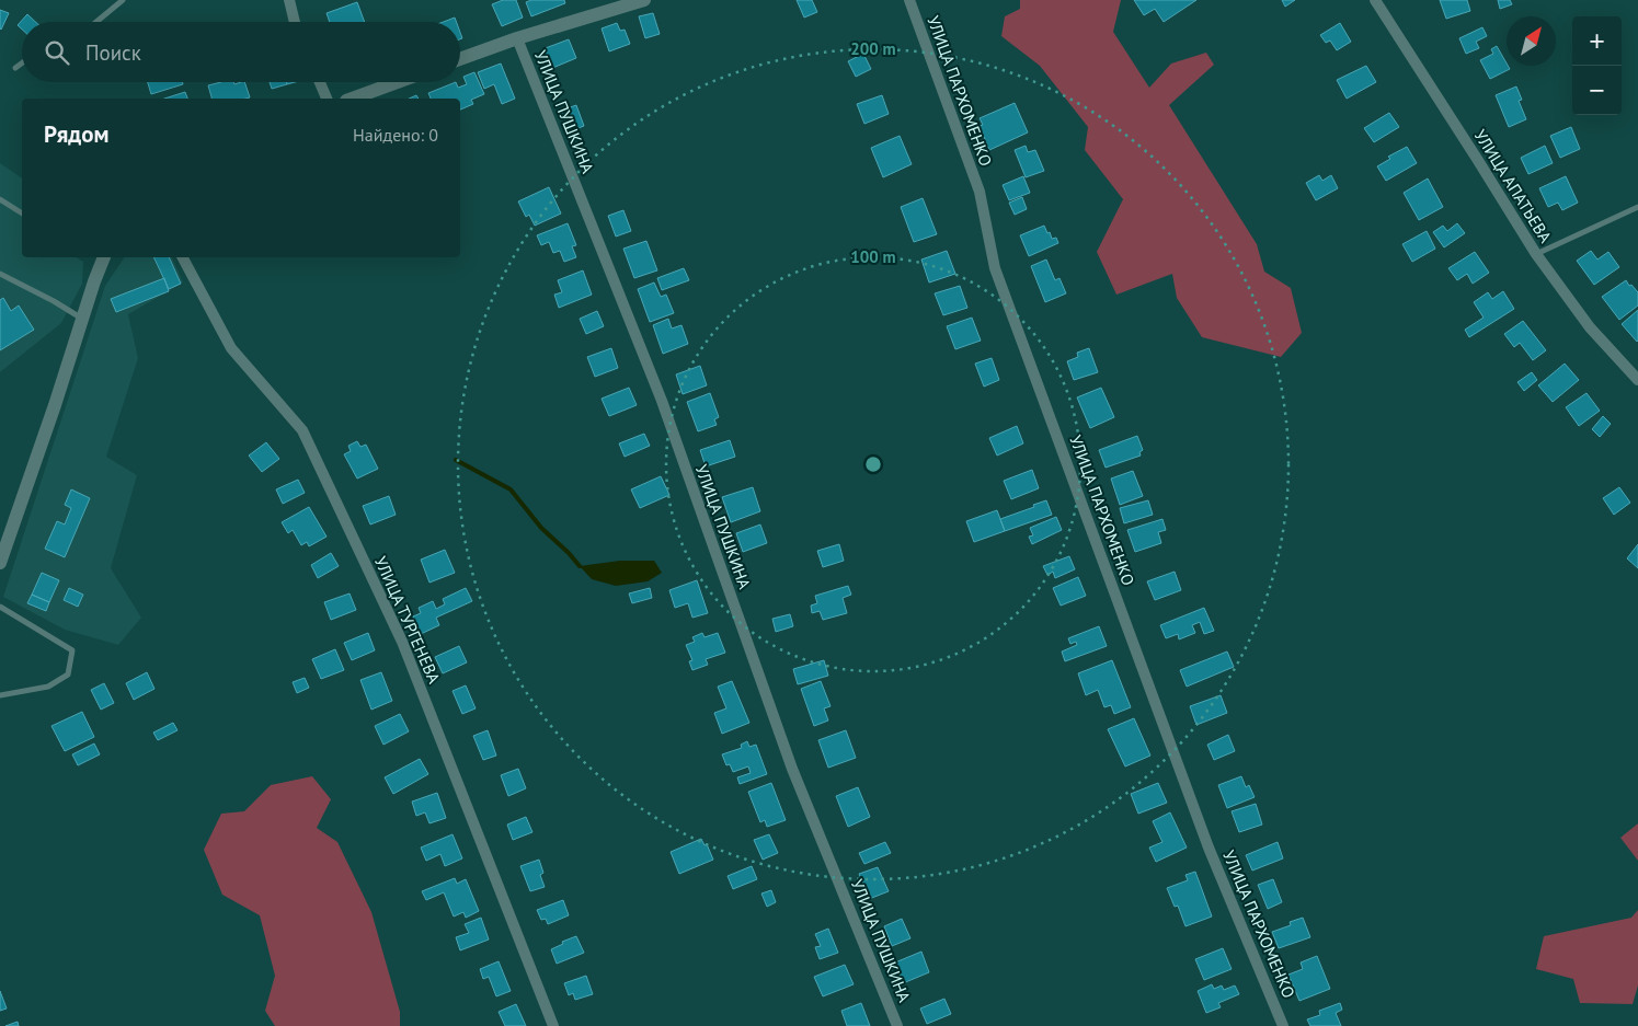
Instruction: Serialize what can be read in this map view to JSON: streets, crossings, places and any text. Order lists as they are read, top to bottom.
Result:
{
  "streets": {
    "street": [
      "УЛИЦА ПАРХОМЕНКО",
      "УЛИЦА ПУШКИНА",
      "УЛИЦА АПАТЬЕВА",
      "УЛИЦА ТУРГЕНЕВА"
    ]
  },
  "north": "top right",
  "page": {
    "map_buttons": ["+", "−"],
    "search": "Поиск",
    "heading": ["Рядом", "Найдено: 0"]
  },
  "rings": ["200 m", "100 m"]
}
